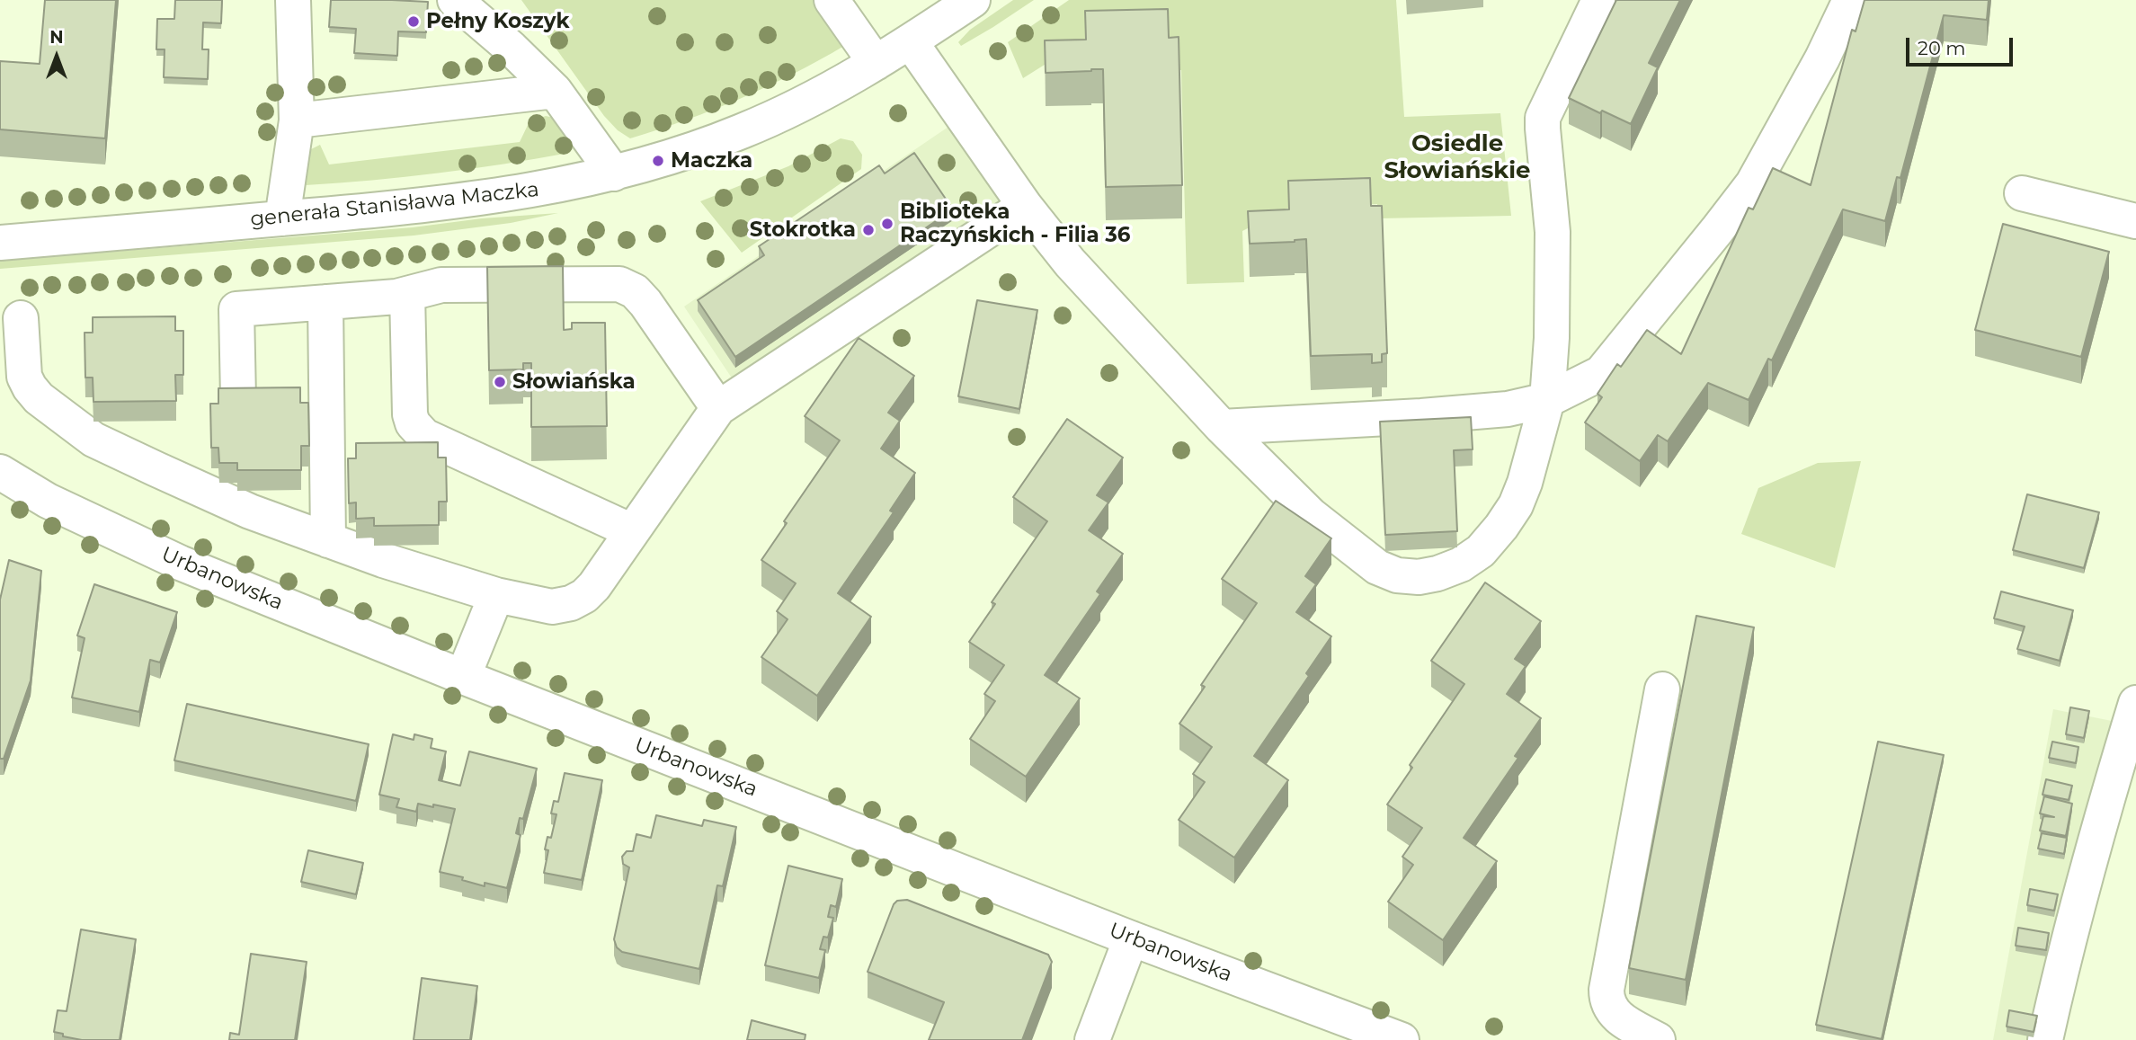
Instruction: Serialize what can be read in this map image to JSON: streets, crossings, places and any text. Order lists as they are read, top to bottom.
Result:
{
  "streets": {
    "street": ["generała Stanisława Maczka", "Urbanowska"]
  },
  "districts": ["Osiedle Słowiańskie"],
  "places": [
    "Pełny Koszyk",
    "Maczka",
    "Biblioteka Raczyńskich - Filia 36",
    "Stokrotka",
    "Słowiańska"
  ],
  "scale_bar": "20 m",
  "north": "top"
}
